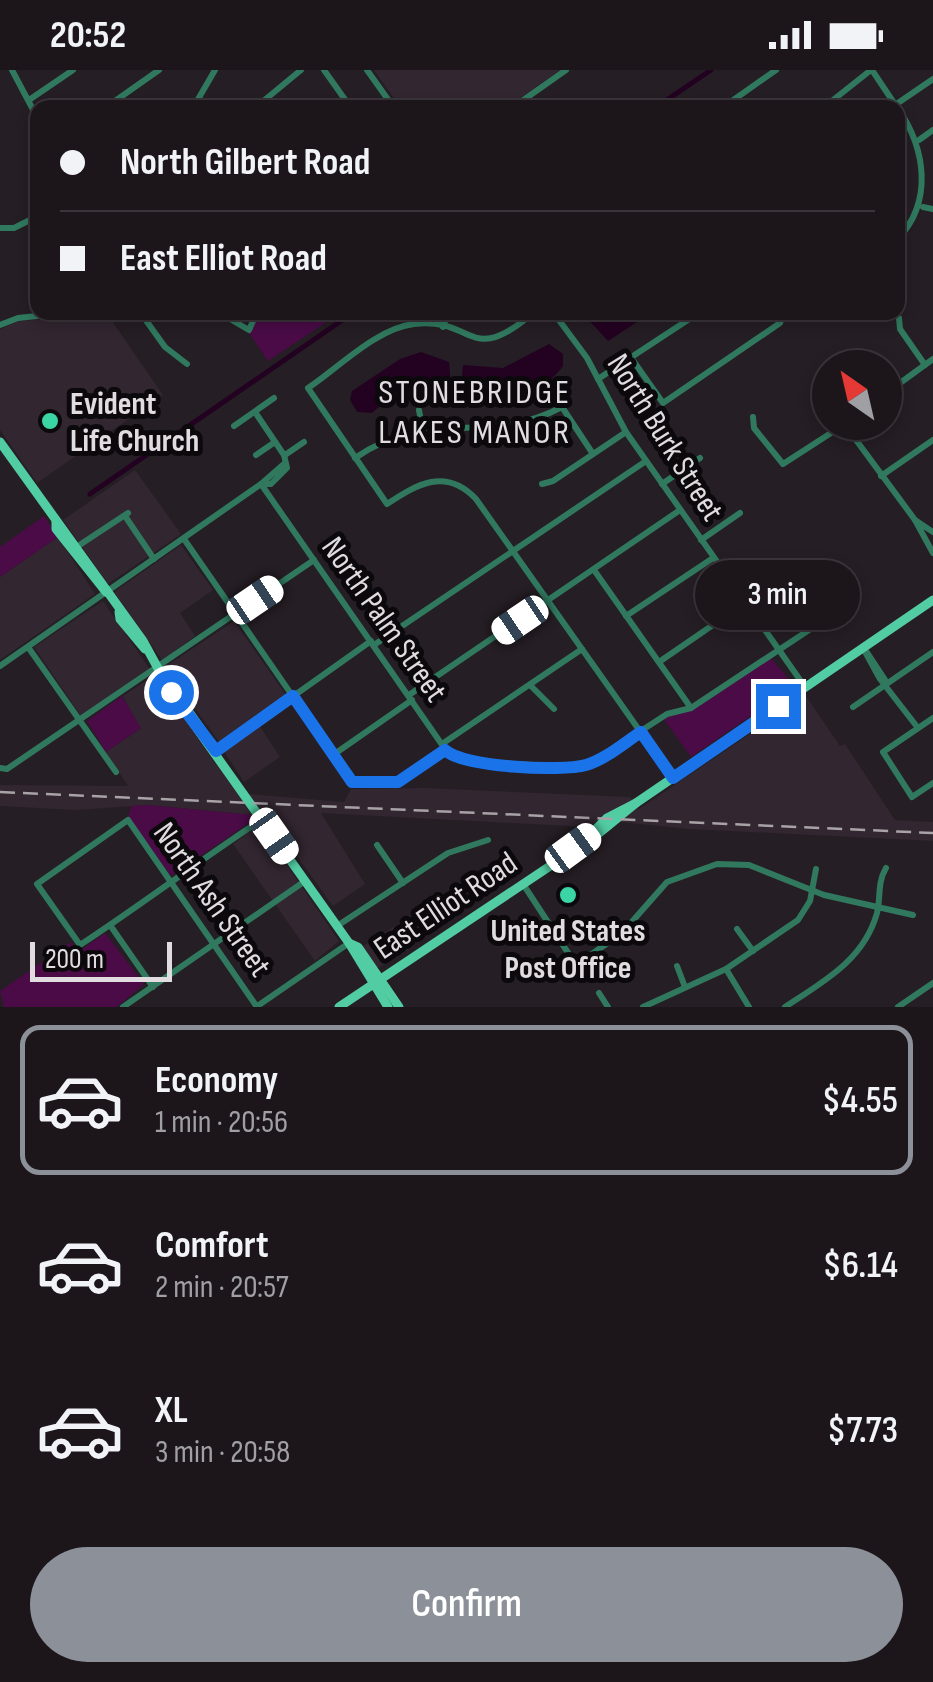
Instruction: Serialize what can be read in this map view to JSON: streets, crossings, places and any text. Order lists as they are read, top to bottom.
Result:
{
  "streets": {
    "main road": ["East Elliot Road"],
    "street": ["North Burk Street", "North Palm Street", "North Ash Street"]
  },
  "crossings": [
    ["North Burk Street", "East Elliot Road"]
  ],
  "districts": ["STONEBRIDGE LAKES MANOR"],
  "places": ["Evident Life Church", "United States Post Office"],
  "scale_bar": "200 m",
  "north": "top left",
  "page": {
    "status": "20:52",
    "banner": ["North Gilbert Road", "East Elliot Road"],
    "bubble": "3 min",
    "scale": "200 m",
    "list": [
      {
        "name": "Economy",
        "note": "1 min · 20:56",
        "value": "$4.55"
      },
      {
        "name": "Comfort",
        "note": "2 min · 20:57",
        "value": "$6.14"
      },
      {
        "name": "XL",
        "note": "3 min · 20:58",
        "value": "$7.73"
      }
    ],
    "buttons": "Confirm"
  }
}
